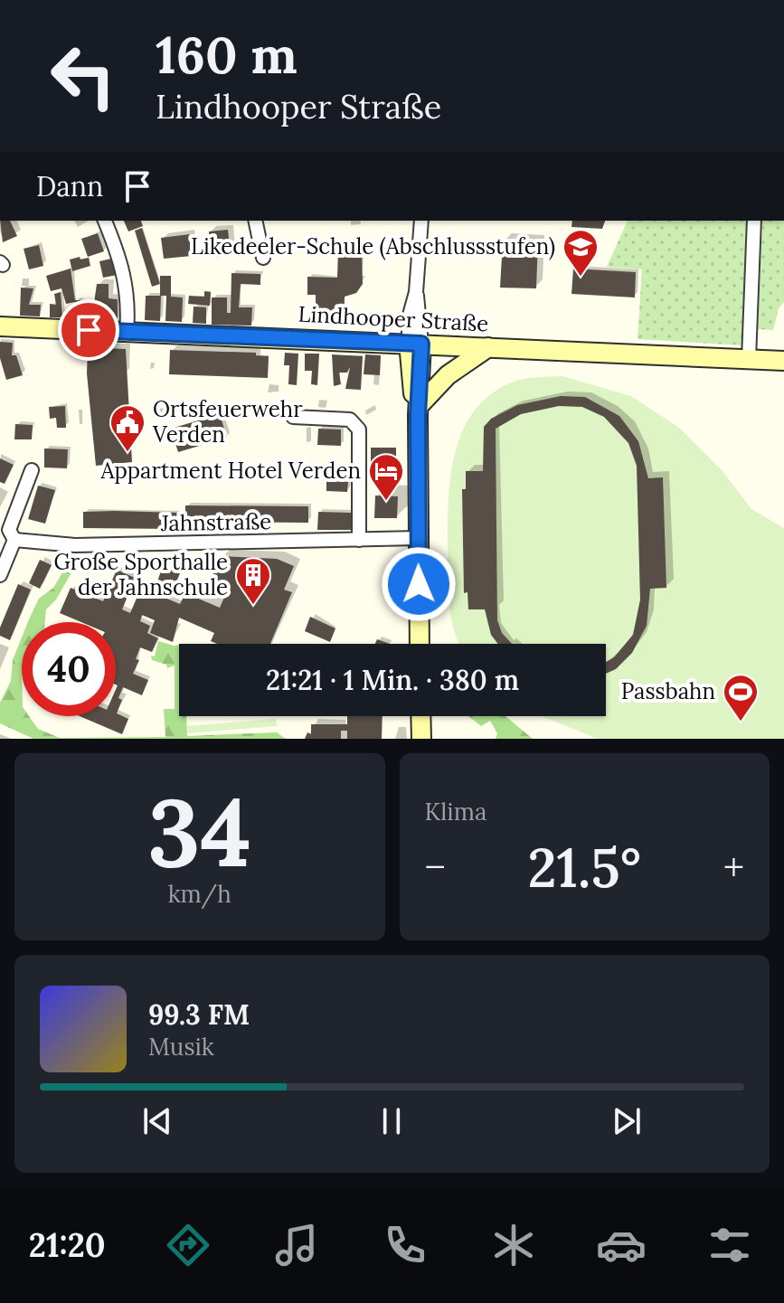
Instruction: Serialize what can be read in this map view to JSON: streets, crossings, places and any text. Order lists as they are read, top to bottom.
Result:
{
  "streets": {
    "main road": ["Lindhooper Straße"],
    "street": ["Jahnstraße"]
  },
  "places": {
    "school or university": ["Likedeeler-Schule (Abschlussstufen)"],
    "public building": ["Ortsfeuerwehr Verden"],
    "hotel": ["Appartment Hotel Verden"],
    "building": ["Große Sporthalle der Jahnschule"],
    "sports": ["Passbahn"]
  },
  "page": {
    "turn": ["160 m", "Lindhooper Straße"],
    "then": "Dann",
    "limit": "40",
    "trip": "21:21 · 1 Min. · 380 m",
    "tile": [
      ["34", "km/h"],
      "Klima"
    ],
    "heat": ["−", "21.5°", "+"],
    "song": ["99.3 FM", "Musik"],
    "tabs": "21:20"
  }
}
